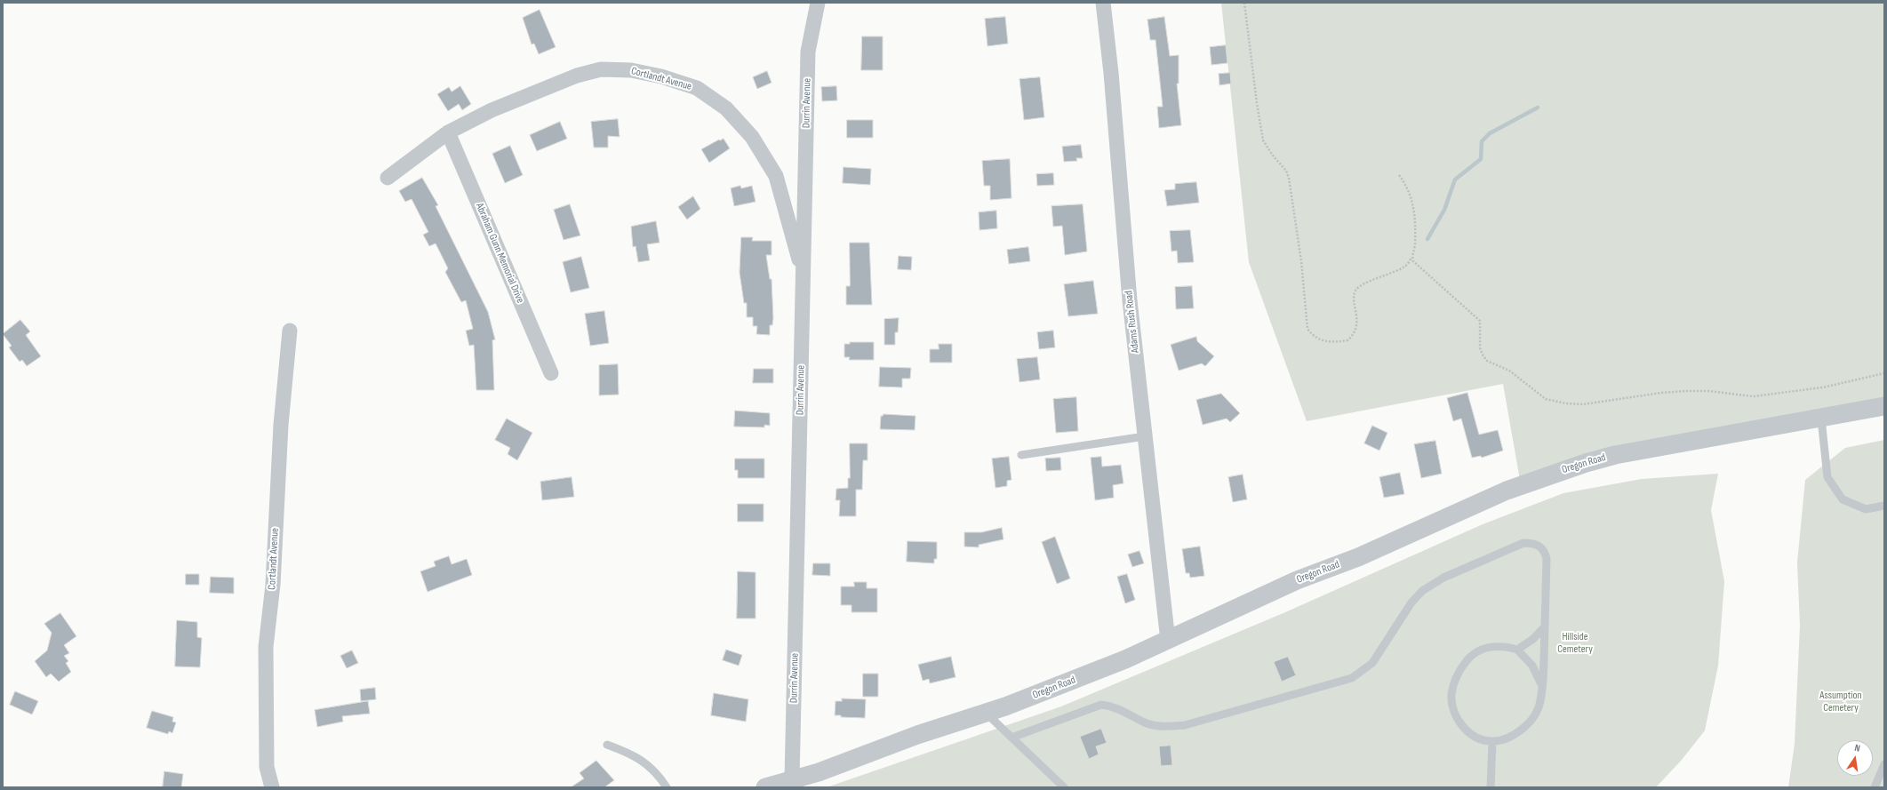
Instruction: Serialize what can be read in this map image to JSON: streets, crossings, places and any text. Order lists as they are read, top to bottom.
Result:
{
  "streets": {
    "street": [
      "Cortlandt Avenue",
      "Durrin Avenue",
      "Abraham Gunn Memorial Drive",
      "Adams Rush Road",
      "Oregon Road"
    ]
  },
  "crossings": [
    ["Cortlandt Avenue", "Durrin Avenue"],
    ["Cortlandt Avenue", "Abraham Gunn Memorial Drive"],
    ["Durrin Avenue", "Oregon Road"],
    ["Adams Rush Road", "Oregon Road"]
  ],
  "parks": ["Hillside Cemetery", "Assumption Cemetery"],
  "north": "top"
}
